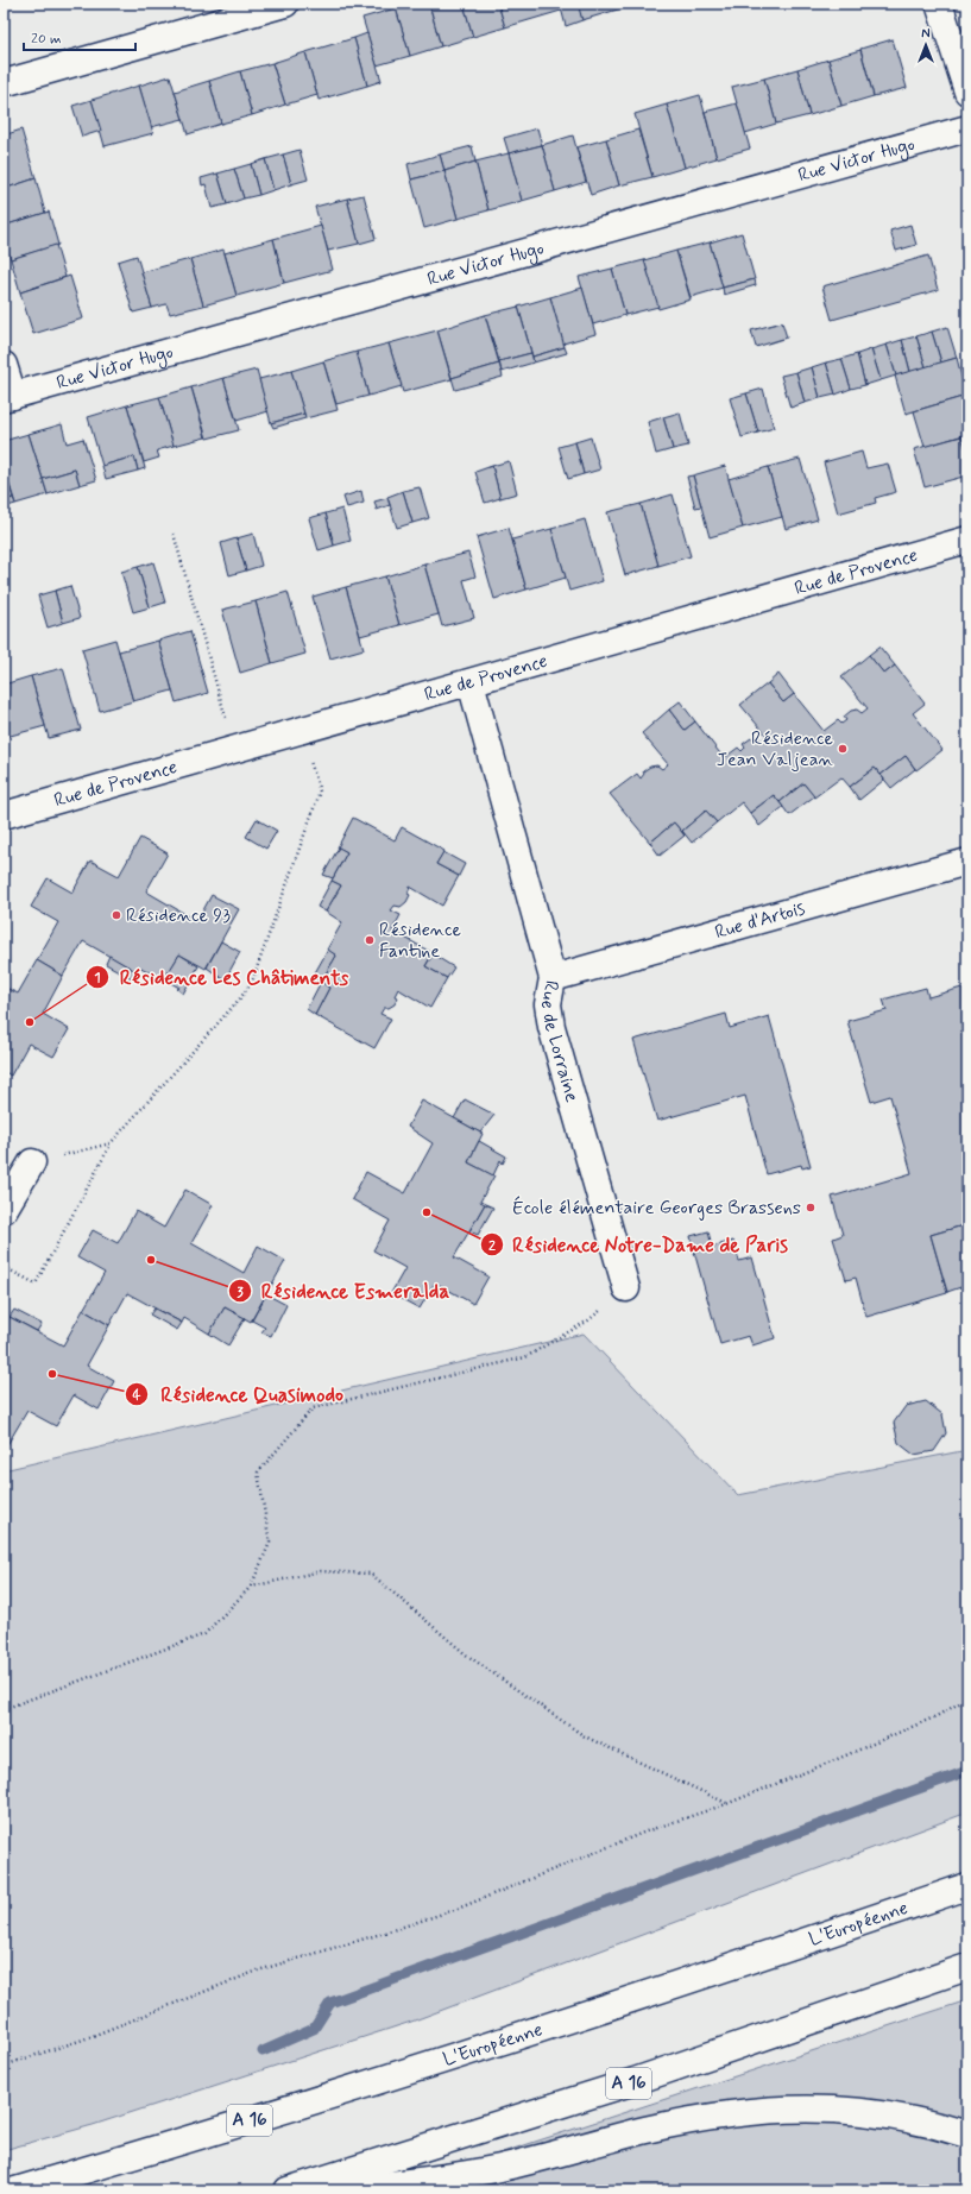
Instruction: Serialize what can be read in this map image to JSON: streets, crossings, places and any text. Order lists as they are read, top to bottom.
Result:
{
  "streets": {
    "main road": [
      "Rue Victor Hugo",
      "Rue de Provence",
      "Rue d'Artois",
      "Rue de Lorraine",
      "L'Européenne",
      "A 16"
    ]
  },
  "crossings": [
    ["Rue de Provence", "Rue de Lorraine"],
    ["Rue d'Artois", "Rue de Lorraine"]
  ],
  "places": [
    "Résidence Jean Valjean",
    "Résidence 93",
    "Résidence Fantine",
    "Résidence Les Châtiments",
    "École élémentaire Georges Brassens",
    "Résidence Notre-Dame de Paris",
    "Résidence Esmeralda",
    "Résidence Quasimodo"
  ],
  "scale_bar": "20 m",
  "north": "top"
}
